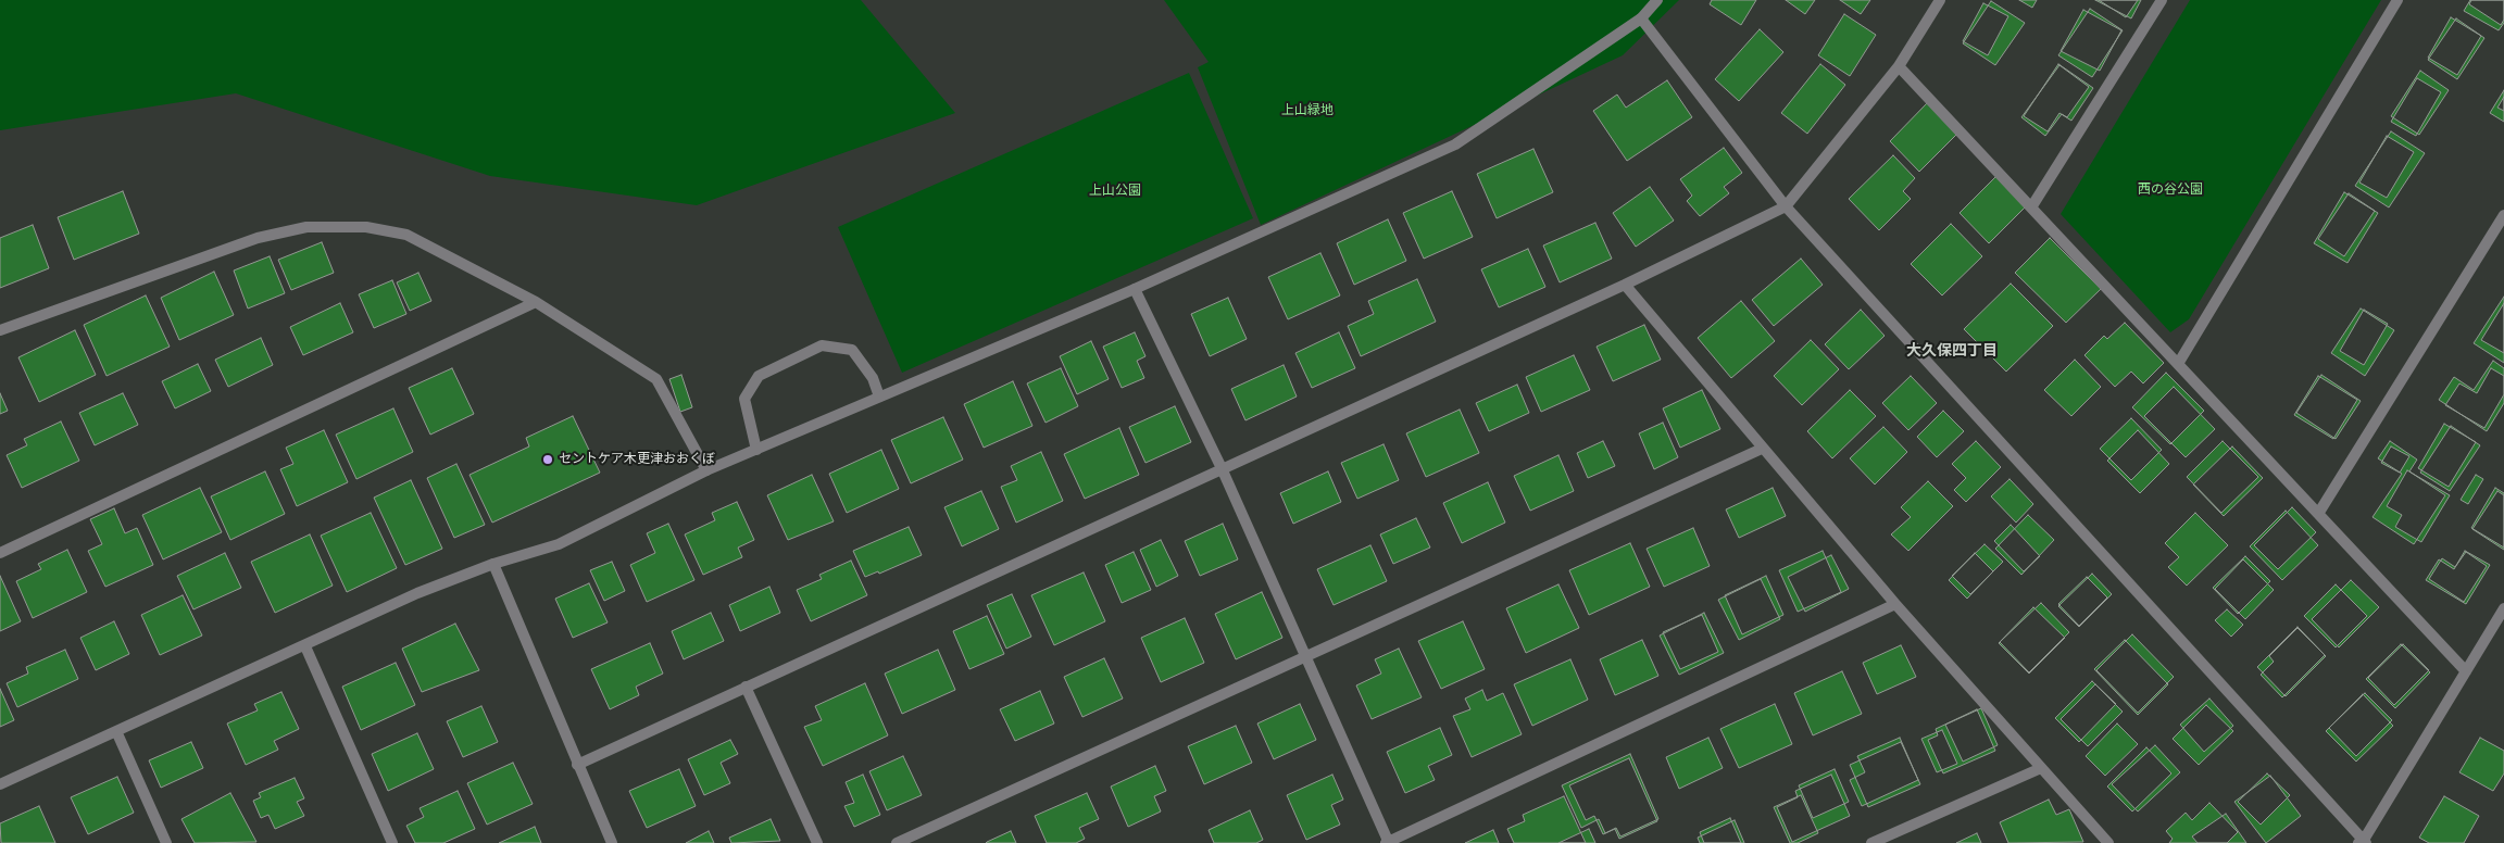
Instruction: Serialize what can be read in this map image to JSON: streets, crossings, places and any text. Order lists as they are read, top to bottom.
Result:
{
  "districts": ["大久保四丁目"],
  "parks": ["上山緑地", "西の谷公園", "上山公園"],
  "places": ["セントケア木更津おおくぼ"]
}
